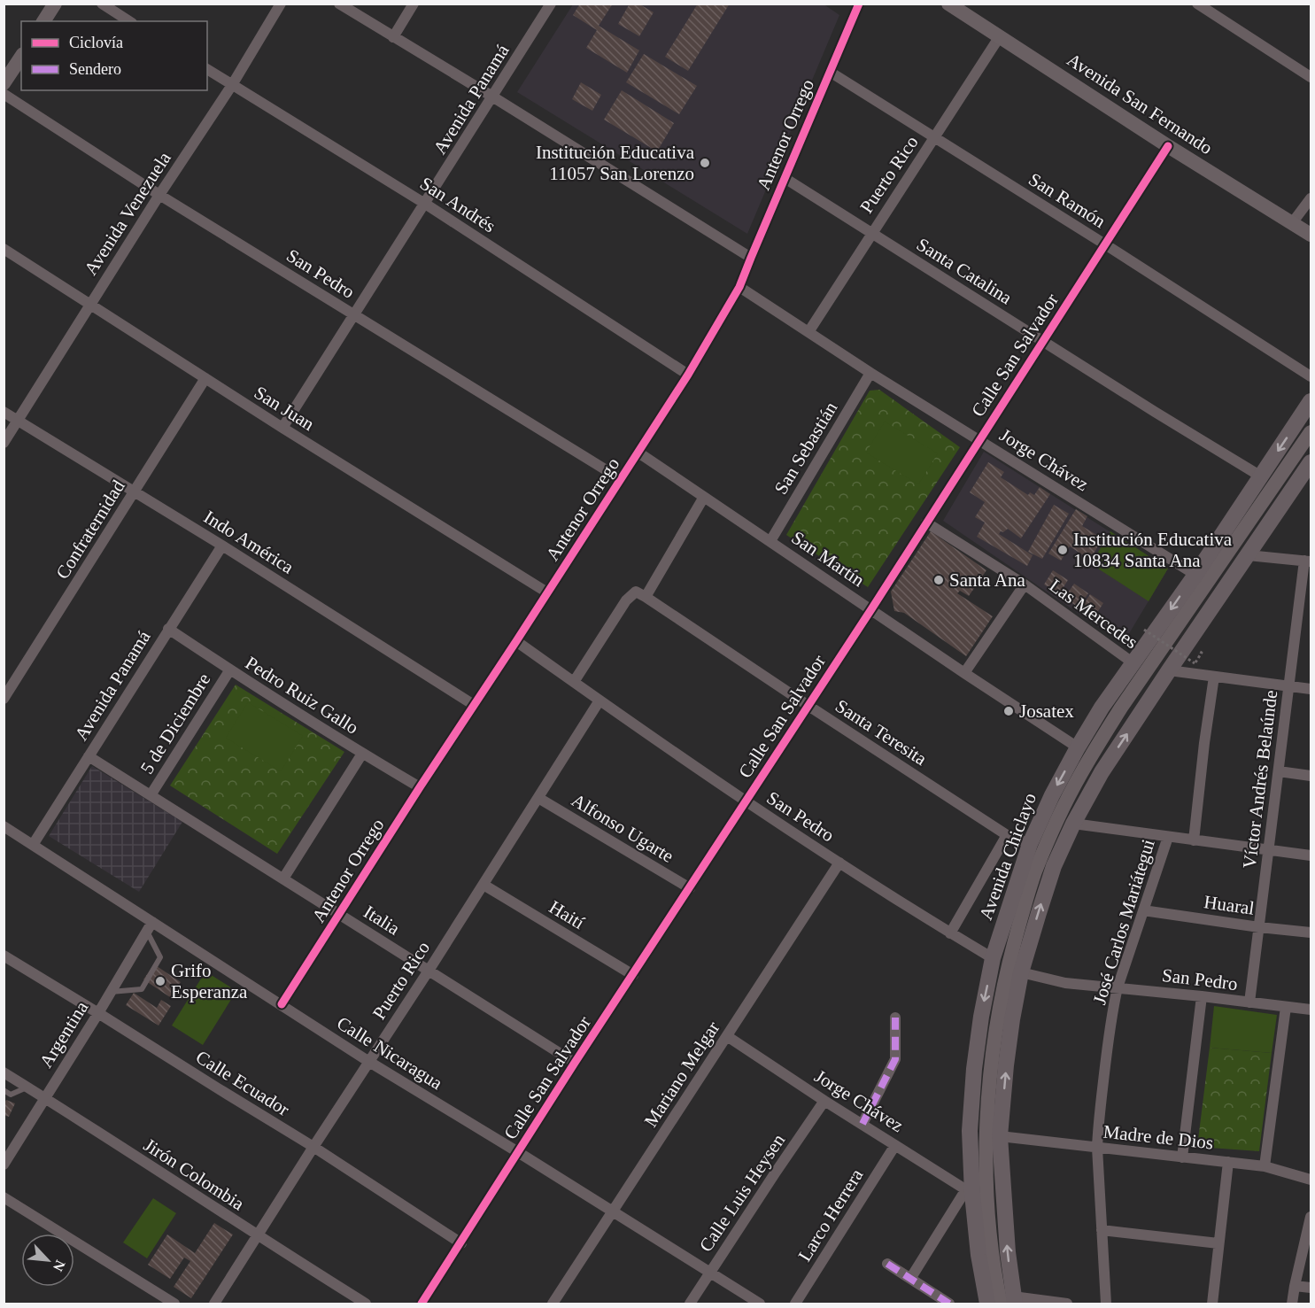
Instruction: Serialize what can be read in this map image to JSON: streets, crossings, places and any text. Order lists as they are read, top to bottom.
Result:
{
  "streets": {
    "main road": ["Avenida Chiclayo"],
    "street": [
      "Avenida Panamá",
      "Avenida San Fernando",
      "Antenor Orrego",
      "Puerto Rico",
      "San Ramón",
      "San Andrés",
      "Avenida Venezuela",
      "Santa Catalina",
      "San Pedro",
      "Calle San Salvador",
      "San Juan",
      "San Sebastián",
      "Jorge Chávez",
      "Confraternidad",
      "Indo América",
      "San Martín",
      "Las Mercedes",
      "Pedro Ruiz Gallo",
      "5 de Diciembre",
      "Santa Teresita",
      "Víctor Andrés Belaúnde",
      "Alfonso Ugarte",
      "Huaral",
      "Haití",
      "Italia",
      "José Carlos Mariátegui",
      "Argentina",
      "Calle Nicaragua",
      "Mariano Melgar",
      "Calle Ecuador",
      "Madre de Dios",
      "Jirón Colombia",
      "Calle Luis Heysen",
      "Larco Herrera"
    ]
  },
  "crossings": [
    ["Avenida Panamá", "San Andrés"],
    ["Avenida Panamá", "San Pedro"],
    ["Avenida Panamá", "San Juan"],
    ["Avenida Panamá", "Indo América"],
    ["Avenida Panamá", "Pedro Ruiz Gallo"],
    ["Avenida Panamá", "Italia"],
    ["Avenida Panamá", "Calle Nicaragua"],
    ["Avenida San Fernando", "Puerto Rico"],
    ["Avenida San Fernando", "Calle San Salvador"],
    ["Antenor Orrego", "San Ramón"],
    ["Antenor Orrego", "San Andrés"],
    ["Antenor Orrego", "Santa Catalina"],
    ["Antenor Orrego", "San Pedro"],
    ["Antenor Orrego", "San Juan"],
    ["Antenor Orrego", "Jorge Chávez"],
    ["Antenor Orrego", "Indo América"],
    ["Antenor Orrego", "San Martín"],
    ["Antenor Orrego", "Pedro Ruiz Gallo"],
    ["Antenor Orrego", "Italia"],
    ["Antenor Orrego", "Calle Nicaragua"],
    ["Puerto Rico", "San Ramón"],
    ["Puerto Rico", "Santa Catalina"],
    ["Puerto Rico", "San Pedro"],
    ["Puerto Rico", "Jorge Chávez"],
    ["Puerto Rico", "Alfonso Ugarte"],
    ["Puerto Rico", "Haití"],
    ["Puerto Rico", "Italia"],
    ["Puerto Rico", "Calle Nicaragua"],
    ["Puerto Rico", "Calle Ecuador"],
    ["Puerto Rico", "Jirón Colombia"],
    ["San Ramón", "Calle San Salvador"],
    ["San Andrés", "Avenida Venezuela"],
    ["Avenida Venezuela", "San Pedro"],
    ["Avenida Venezuela", "San Juan"],
    ["Avenida Venezuela", "Indo América"],
    ["Santa Catalina", "Calle San Salvador"],
    ["Santa Catalina", "Avenida Chiclayo"],
    ["San Pedro", "Calle San Salvador"],
    ["San Pedro", "Víctor Andrés Belaúnde"],
    ["San Pedro", "Avenida Chiclayo"],
    ["San Pedro", "José Carlos Mariátegui"],
    ["San Pedro", "Mariano Melgar"],
    ["Calle San Salvador", "Jorge Chávez"],
    ["Calle San Salvador", "San Martín"],
    ["Calle San Salvador", "Las Mercedes"],
    ["Calle San Salvador", "Santa Teresita"],
    ["Calle San Salvador", "Alfonso Ugarte"],
    ["Calle San Salvador", "Haití"],
    ["Calle San Salvador", "Italia"],
    ["Calle San Salvador", "Calle Nicaragua"],
    ["Calle San Salvador", "Calle Ecuador"],
    ["San Juan", "Confraternidad"],
    ["San Sebastián", "Jorge Chávez"],
    ["San Sebastián", "San Martín"],
    ["Jorge Chávez", "Avenida Chiclayo"],
    ["Jorge Chávez", "Mariano Melgar"],
    ["Jorge Chávez", "Calle Luis Heysen"],
    ["Jorge Chávez", "Larco Herrera"],
    ["Confraternidad", "Indo América"],
    ["San Martín", "Avenida Chiclayo"],
    ["Las Mercedes", "Avenida Chiclayo"],
    ["Pedro Ruiz Gallo", "5 de Diciembre"],
    ["5 de Diciembre", "Italia"],
    ["Santa Teresita", "Avenida Chiclayo"],
    ["Víctor Andrés Belaúnde", "Huaral"],
    ["Huaral", "José Carlos Mariátegui"],
    ["José Carlos Mariátegui", "Madre de Dios"],
    ["Argentina", "Calle Nicaragua"],
    ["Argentina", "Calle Ecuador"],
    ["Argentina", "Jirón Colombia"],
    ["Calle Nicaragua", "Mariano Melgar"],
    ["Calle Nicaragua", "Calle Luis Heysen"]
  ],
  "places": [
    "Institución Educativa 11057 San Lorenzo",
    "Institución Educativa 10834 Santa Ana",
    "Santa Ana",
    "Josatex",
    "Grifo Esperanza"
  ],
  "legend": ["Ciclovía", "Sendero"],
  "north": "bottom right"
}
